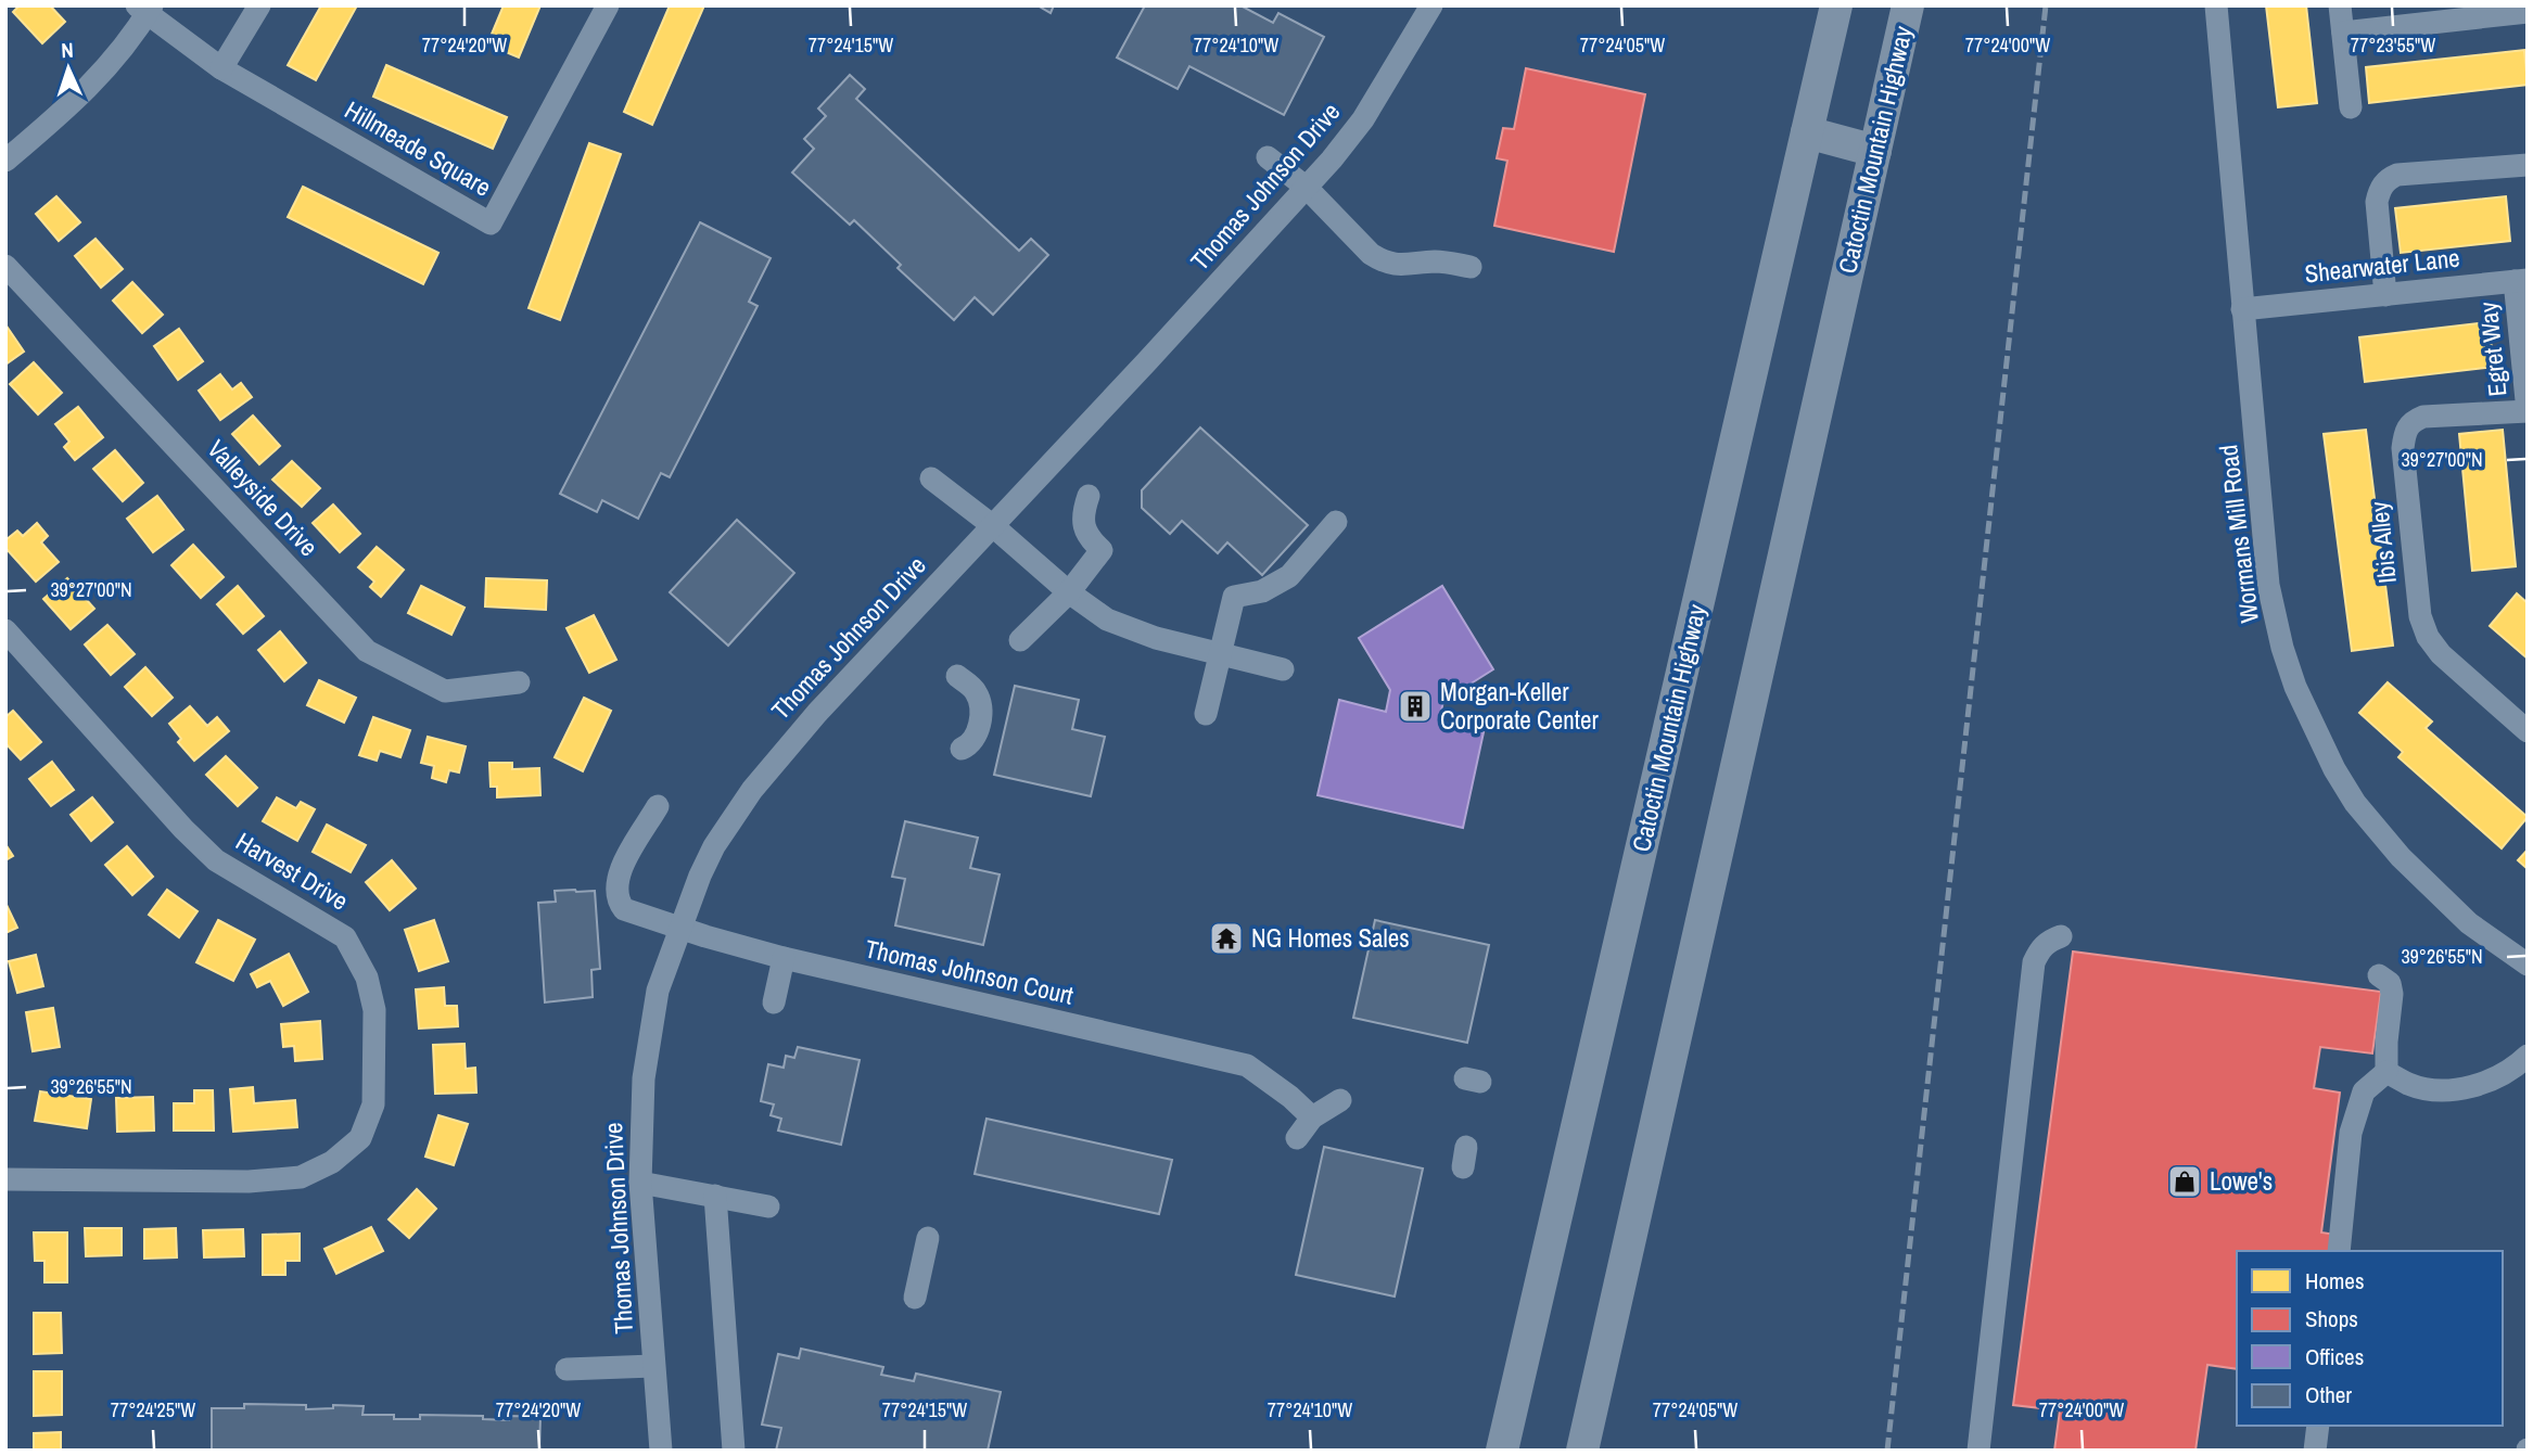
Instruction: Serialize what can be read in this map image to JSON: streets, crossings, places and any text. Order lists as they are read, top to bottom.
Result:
{
  "streets": {
    "highway": ["Catoctin Mountain Highway"],
    "street": [
      "Hillmeade Square",
      "Thomas Johnson Drive",
      "Shearwater Lane",
      "Egret Way",
      "Valleyside Drive",
      "Wormans Mill Road",
      "Ibis Alley",
      "Harvest Drive",
      "Thomas Johnson Court"
    ]
  },
  "crossings": [
    ["Thomas Johnson Drive", "Thomas Johnson Court"],
    ["Shearwater Lane", "Egret Way"],
    ["Shearwater Lane", "Wormans Mill Road"],
    ["Egret Way", "Ibis Alley"]
  ],
  "places": {
    "building": ["Morgan-Keller Corporate Center"],
    "temple": ["NG Homes Sales"],
    "shop": ["Lowe's"]
  },
  "legend": [
    "Homes",
    "Shops",
    "Offices",
    "Other"
  ],
  "north": "top",
  "coordinates": [
    "77°24'20\"W",
    "77°24'15\"W",
    "77°24'10\"W",
    "77°24'05\"W",
    "77°24'00\"W",
    "77°23'55\"W",
    "39°27'00\"N",
    "39°26'55\"N",
    "77°24'25\"W"
  ]
}
